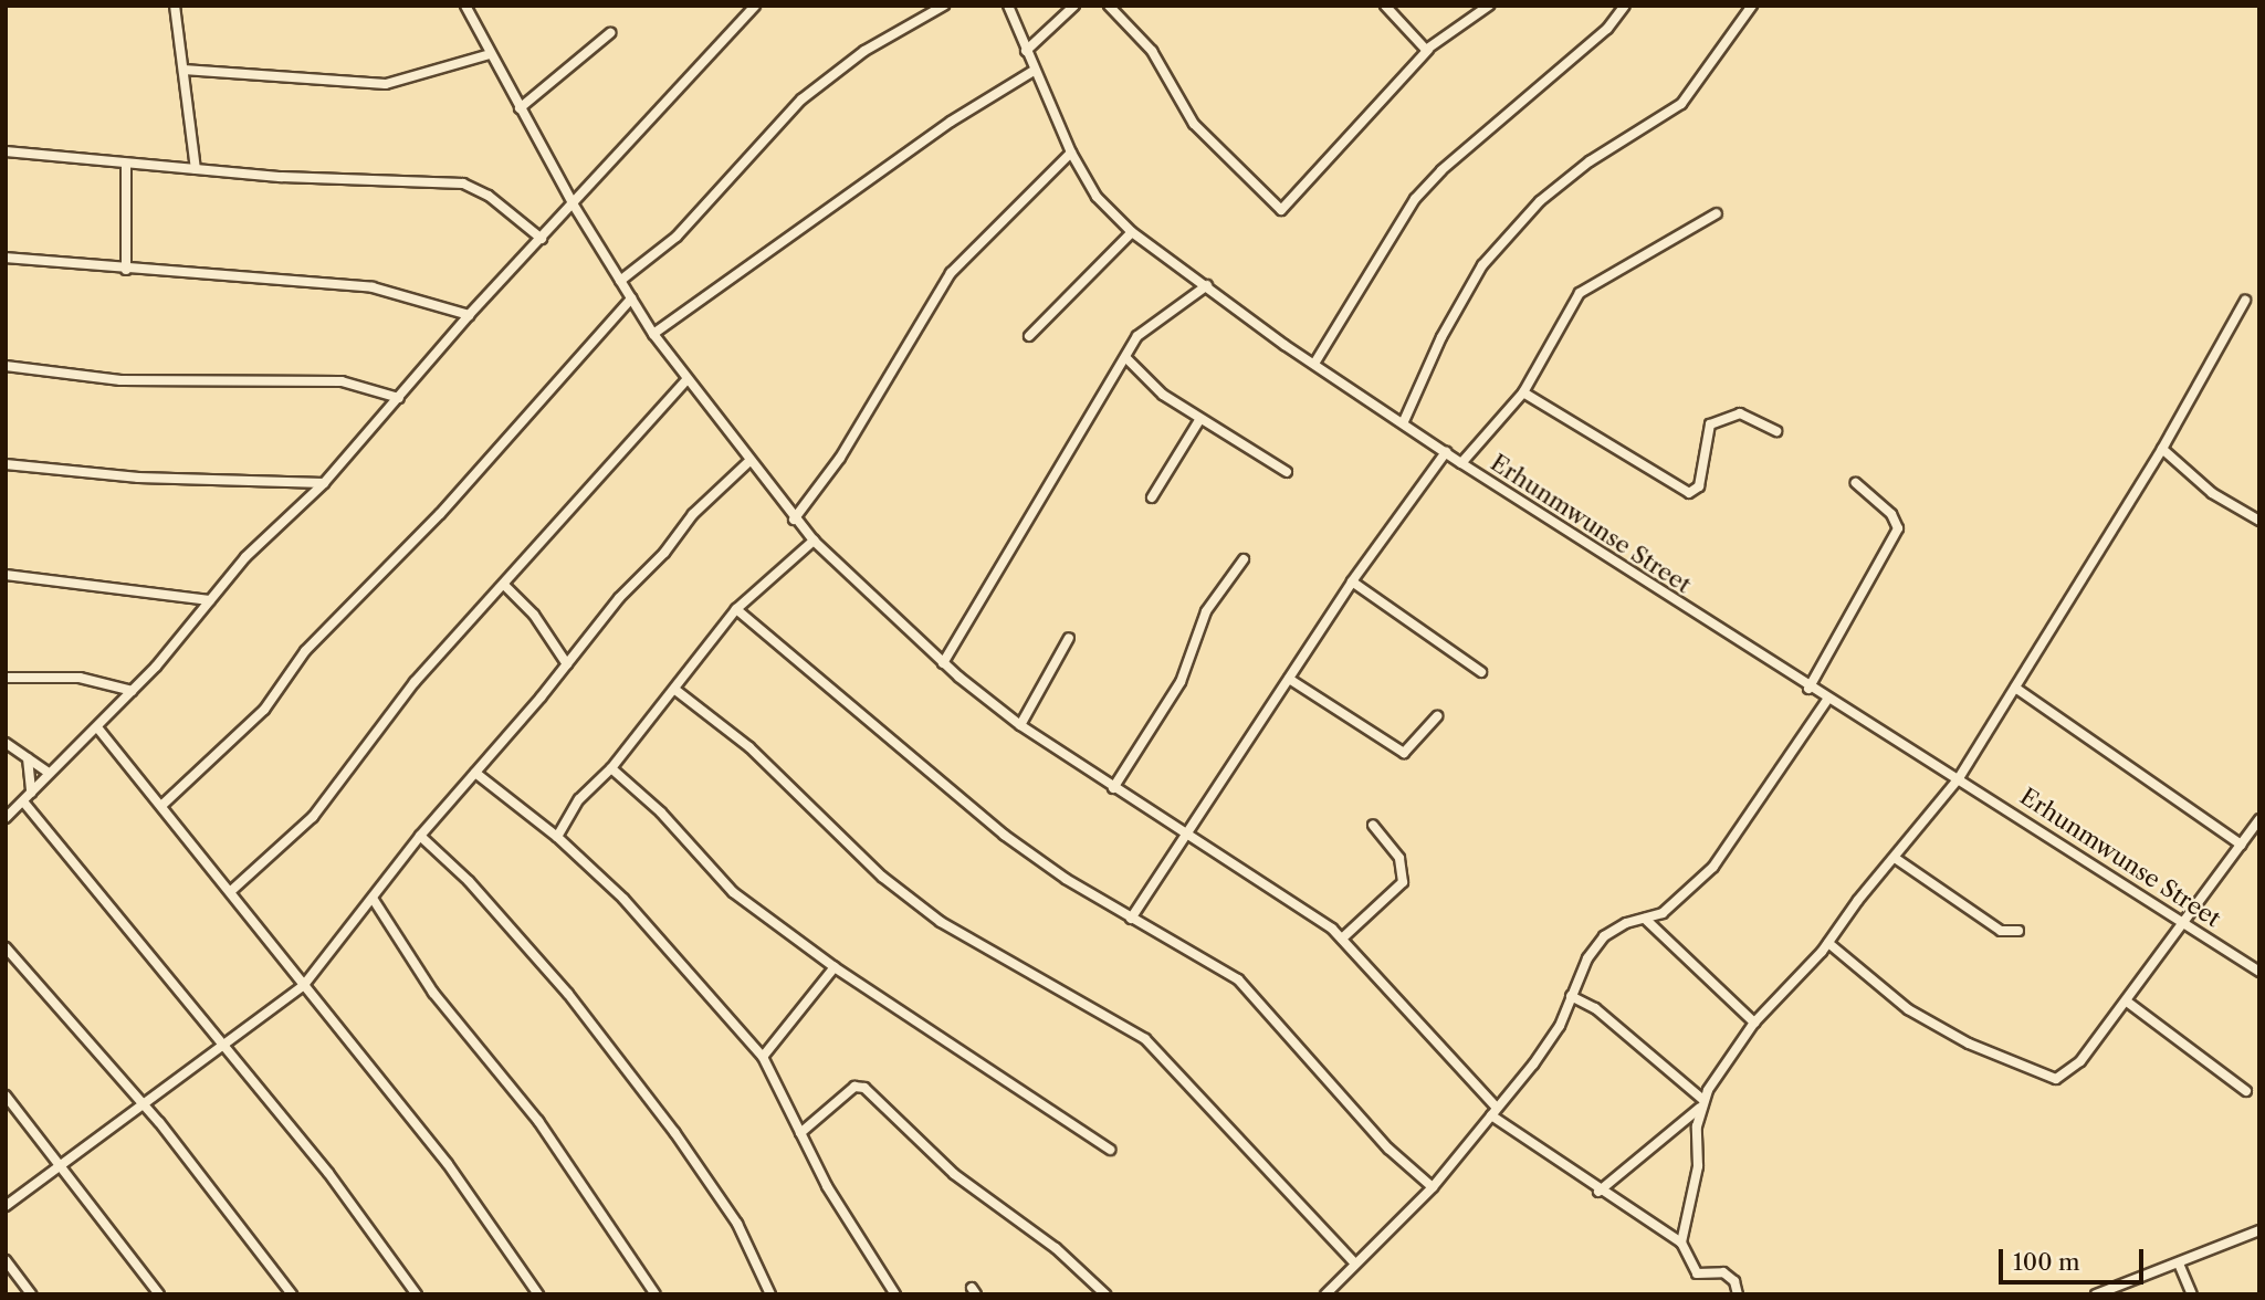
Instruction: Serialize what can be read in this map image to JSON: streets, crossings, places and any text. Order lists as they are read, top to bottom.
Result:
{
  "streets": {
    "street": ["Erhunmwunse Street"]
  },
  "scale_bar": "100 m"
}
